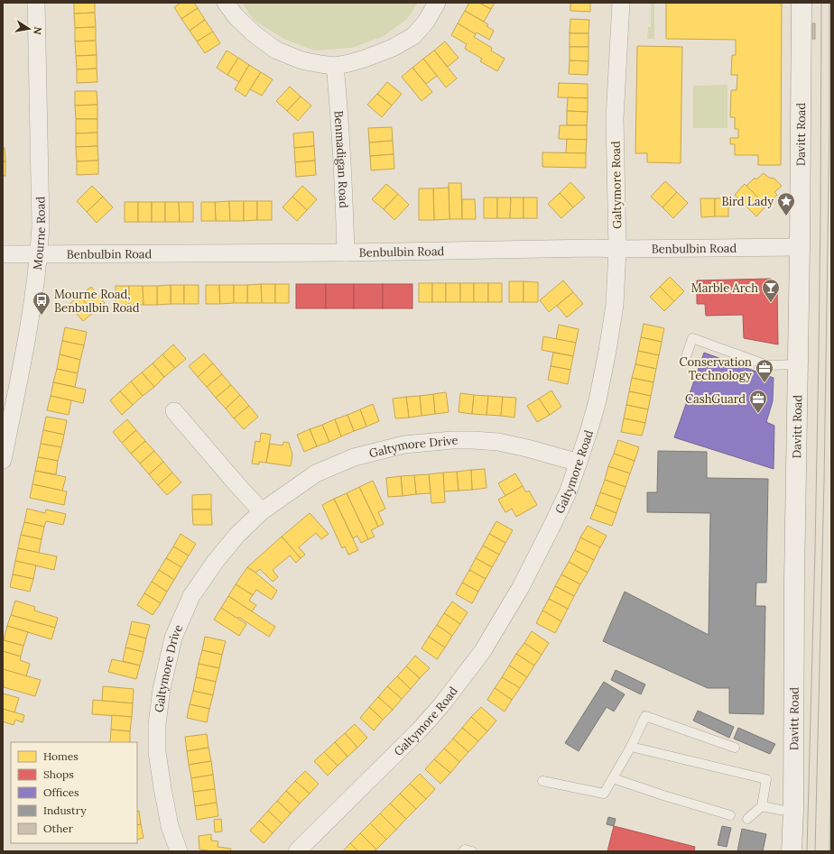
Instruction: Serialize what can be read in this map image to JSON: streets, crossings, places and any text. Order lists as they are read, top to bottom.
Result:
{
  "streets": {
    "main road": ["Davitt Road"],
    "street": [
      "Benmadigan Road",
      "Galtymore Road",
      "Mourne Road",
      "Benbulbin Road",
      "Galtymore Drive"
    ]
  },
  "crossings": [
    ["Davitt Road", "Benbulbin Road"],
    ["Benmadigan Road", "Benbulbin Road"],
    ["Galtymore Road", "Benbulbin Road"],
    ["Galtymore Road", "Galtymore Drive"],
    ["Mourne Road", "Benbulbin Road"]
  ],
  "places": {
    "place": ["Bird Lady"],
    "bar": ["Marble Arch"],
    "bus stop": ["Mourne Road, Benbulbin Road"],
    "office": ["Conservation Technology", "CashGuard"]
  },
  "legend": [
    "Homes",
    "Shops",
    "Offices",
    "Industry",
    "Other"
  ],
  "north": "right"
}
